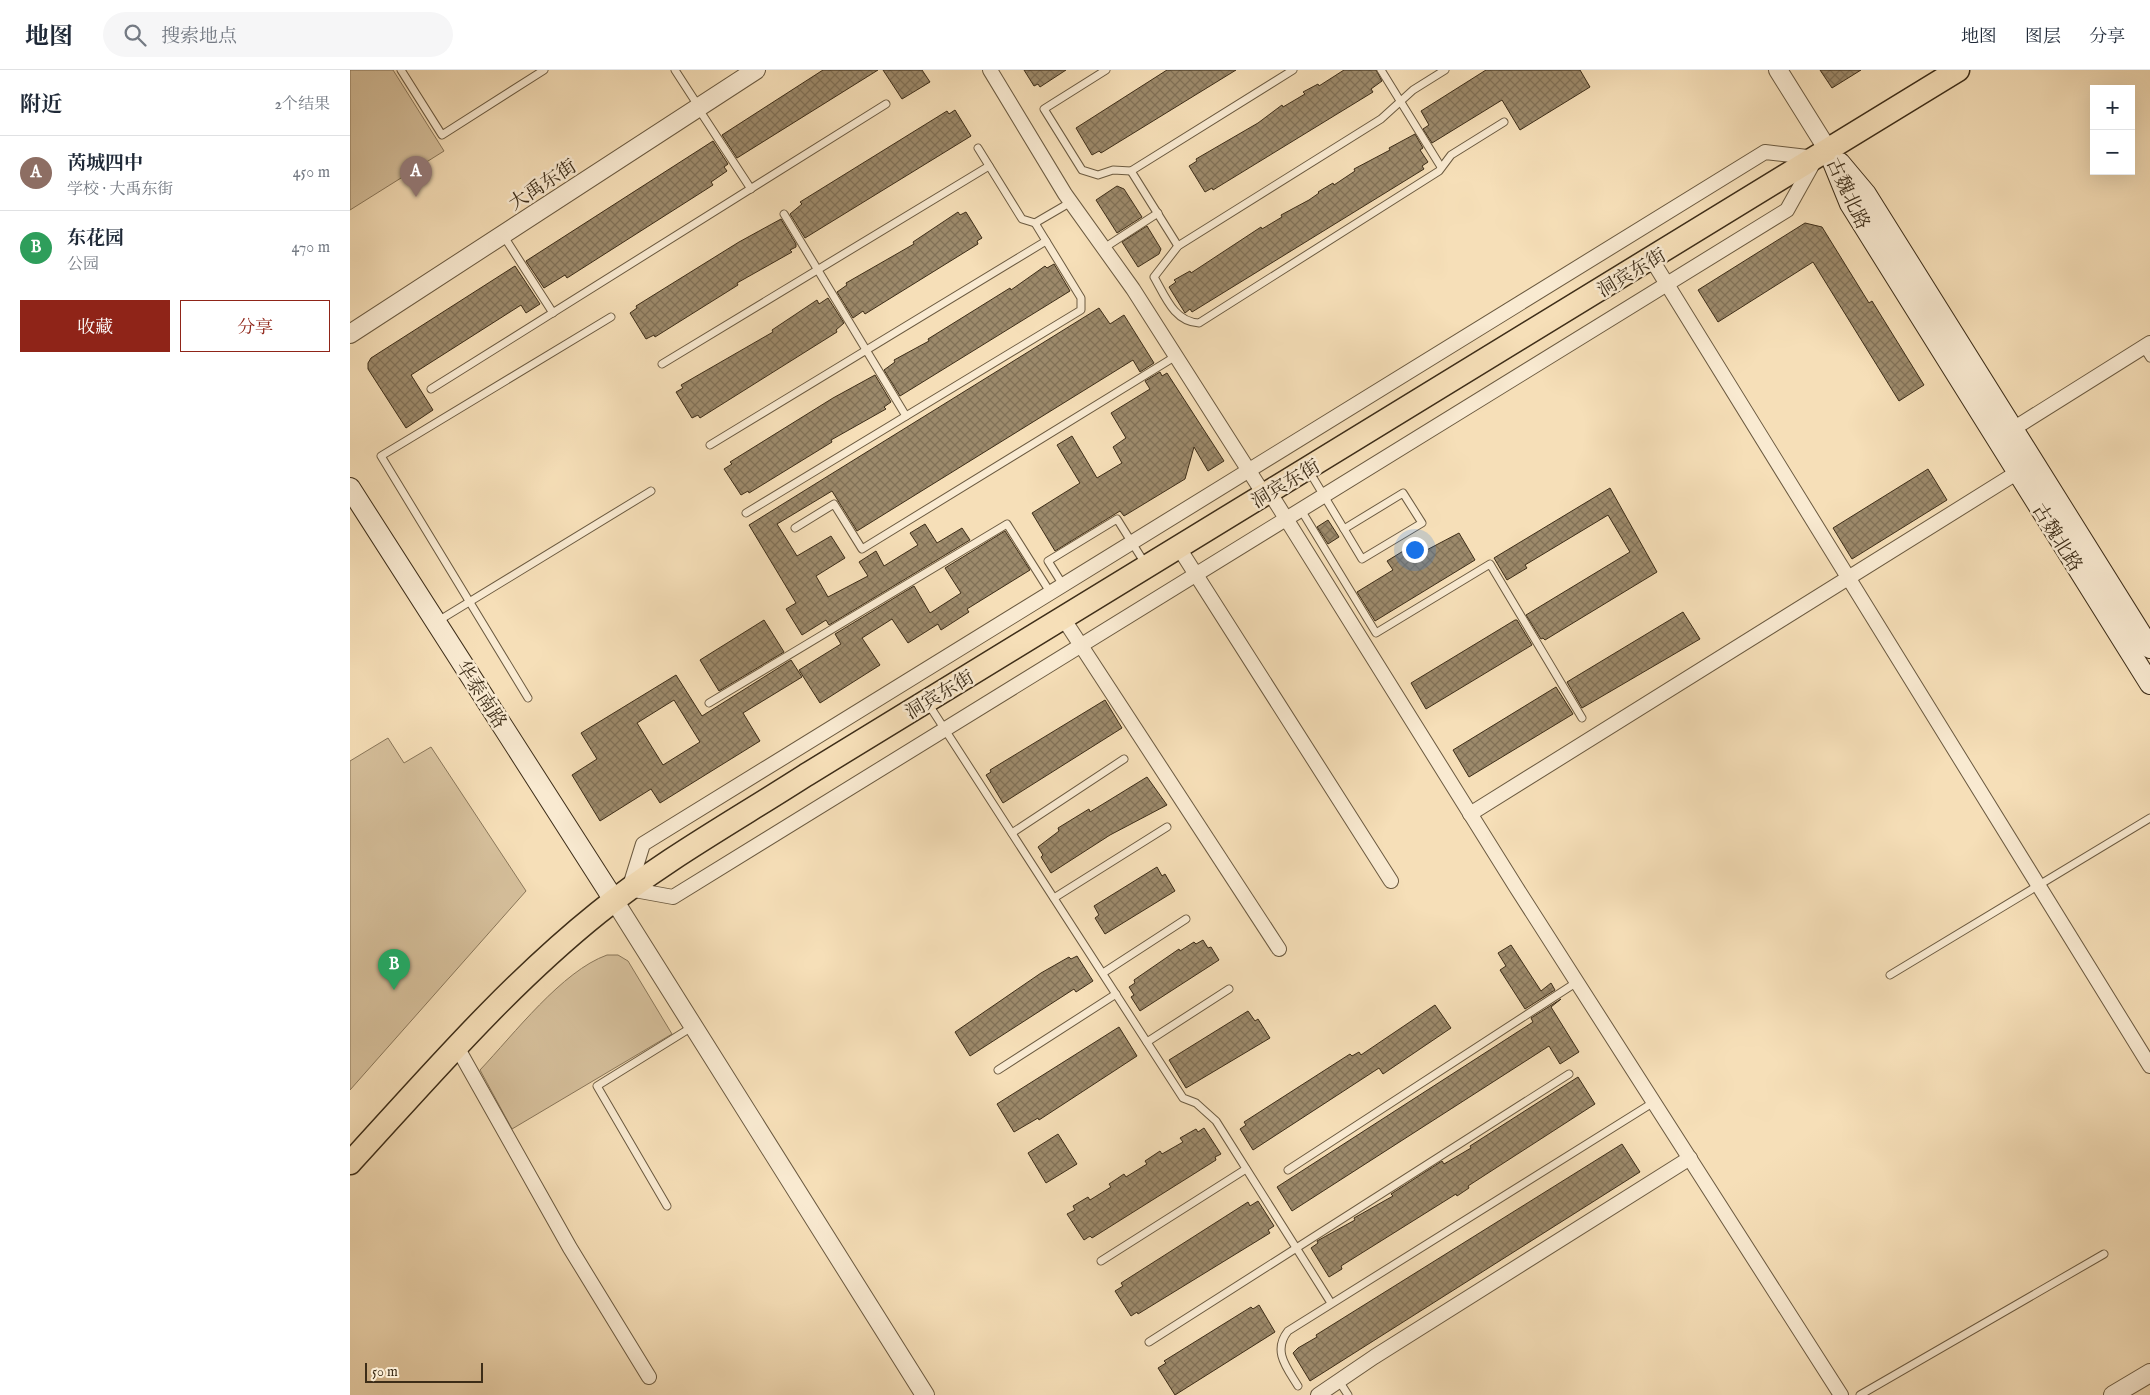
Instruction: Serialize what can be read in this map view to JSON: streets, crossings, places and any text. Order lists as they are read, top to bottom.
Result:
{
  "streets": {
    "main road": ["古魏北路", "洞宾东街", "华泰南路"],
    "street": ["大禹东街"]
  },
  "crossings": [
    ["古魏北路", "洞宾东街"],
    ["洞宾东街", "华泰南路"]
  ],
  "scale_bar": "50 m",
  "page": {
    "header": "地图",
    "search": "搜索地点",
    "nav": ["地图", "图层", "分享"],
    "heading": ["附近", "2个结果"],
    "map_buttons": ["+", "−"],
    "list": [
      {
        "mark": "A",
        "name": "芮城四中",
        "note": "学校 · 大禹东街",
        "value": "450 m"
      },
      {
        "mark": "B",
        "name": "东花园",
        "note": "公园",
        "value": "470 m"
      }
    ],
    "pins": ["A", "B"],
    "buttons": ["收藏", "分享"],
    "scale": "50 m"
  }
}
